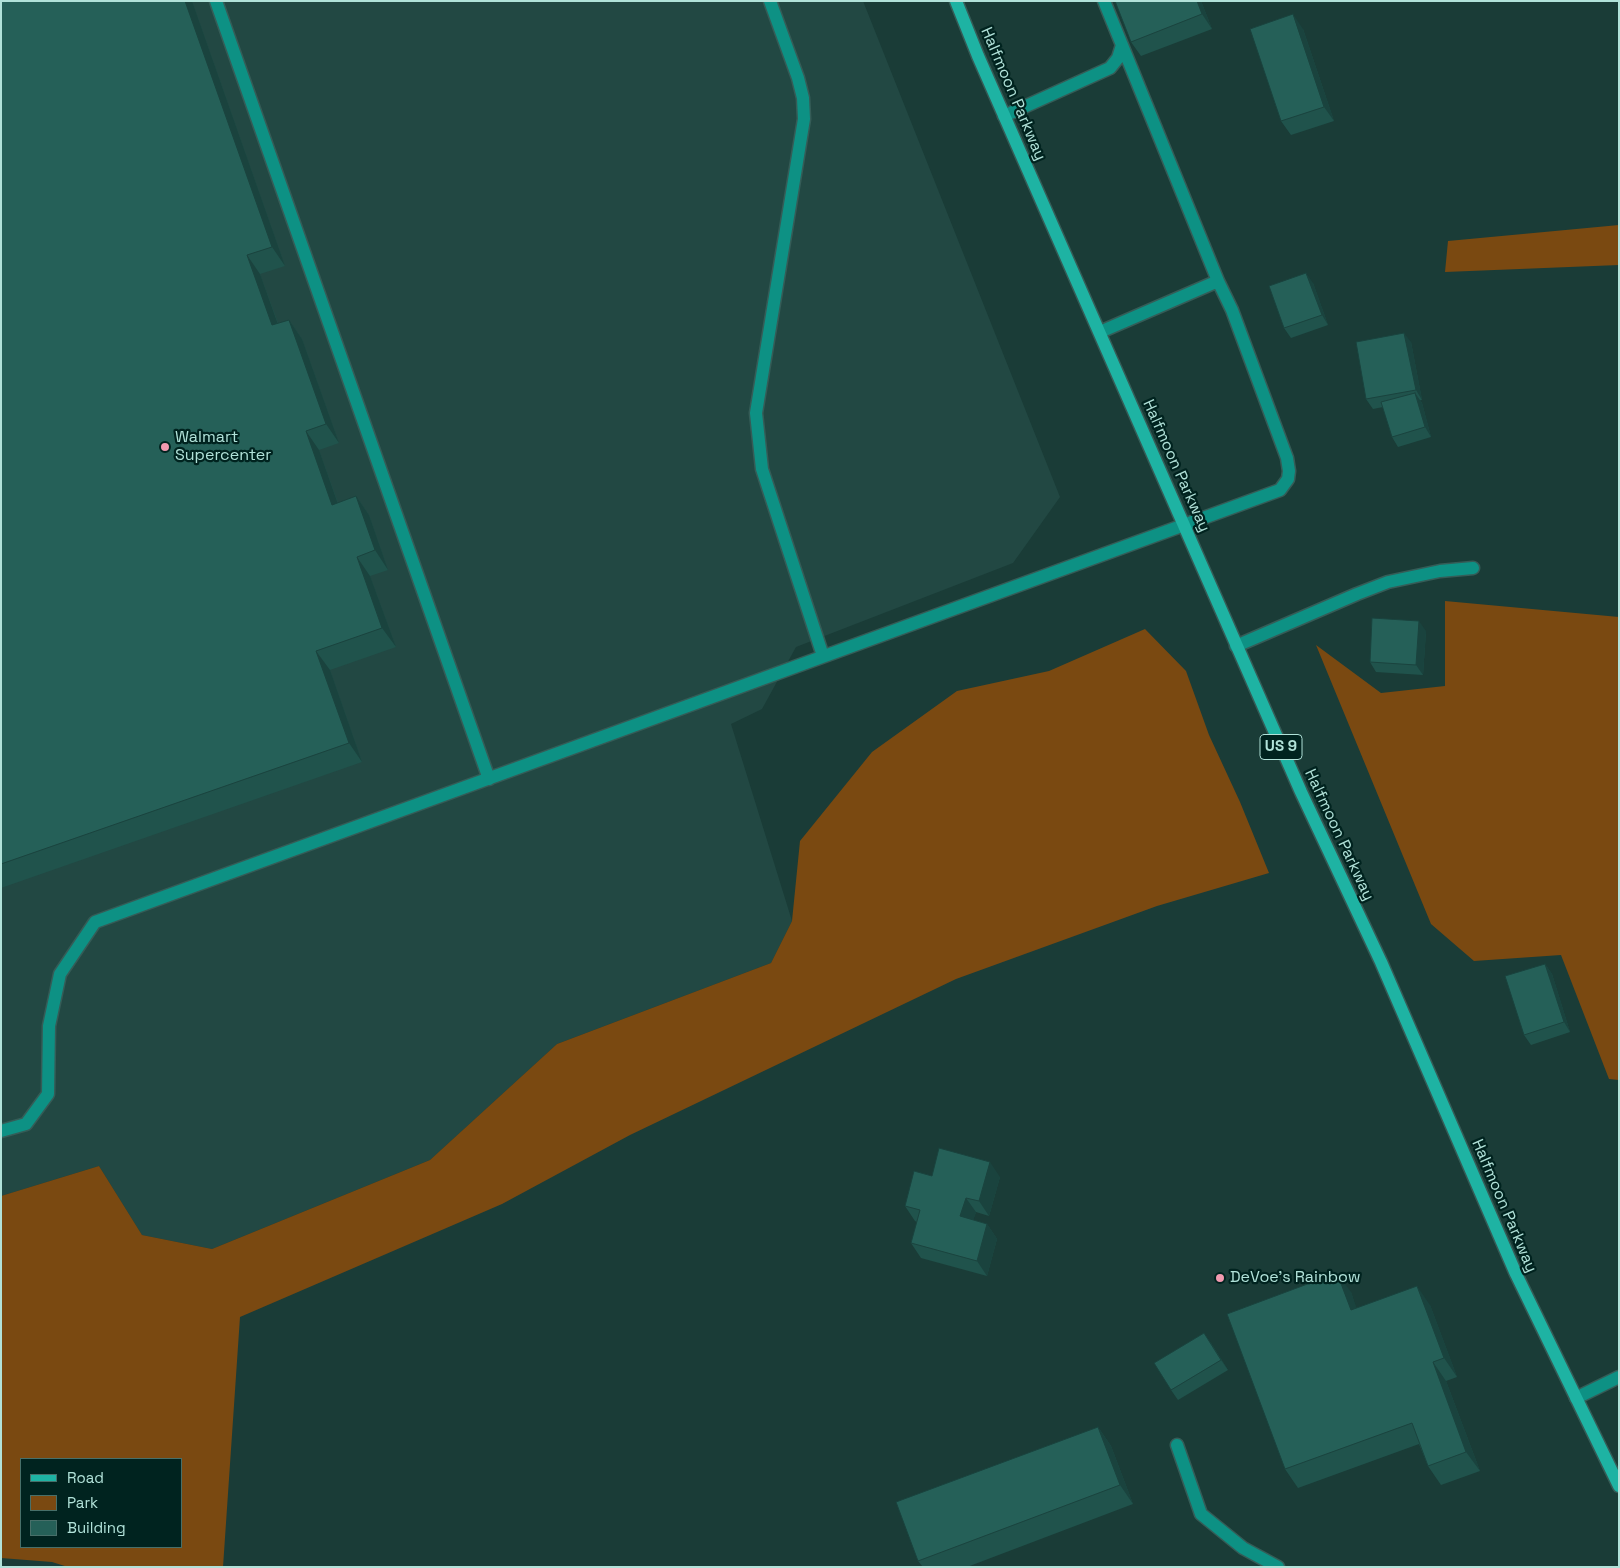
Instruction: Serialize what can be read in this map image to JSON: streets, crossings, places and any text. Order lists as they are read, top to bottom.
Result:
{
  "streets": {
    "main road": ["Halfmoon Parkway", "US 9"]
  },
  "places": ["Walmart Supercenter", "DeVoe's Rainbow"],
  "legend": ["Road", "Park", "Building"]
}
